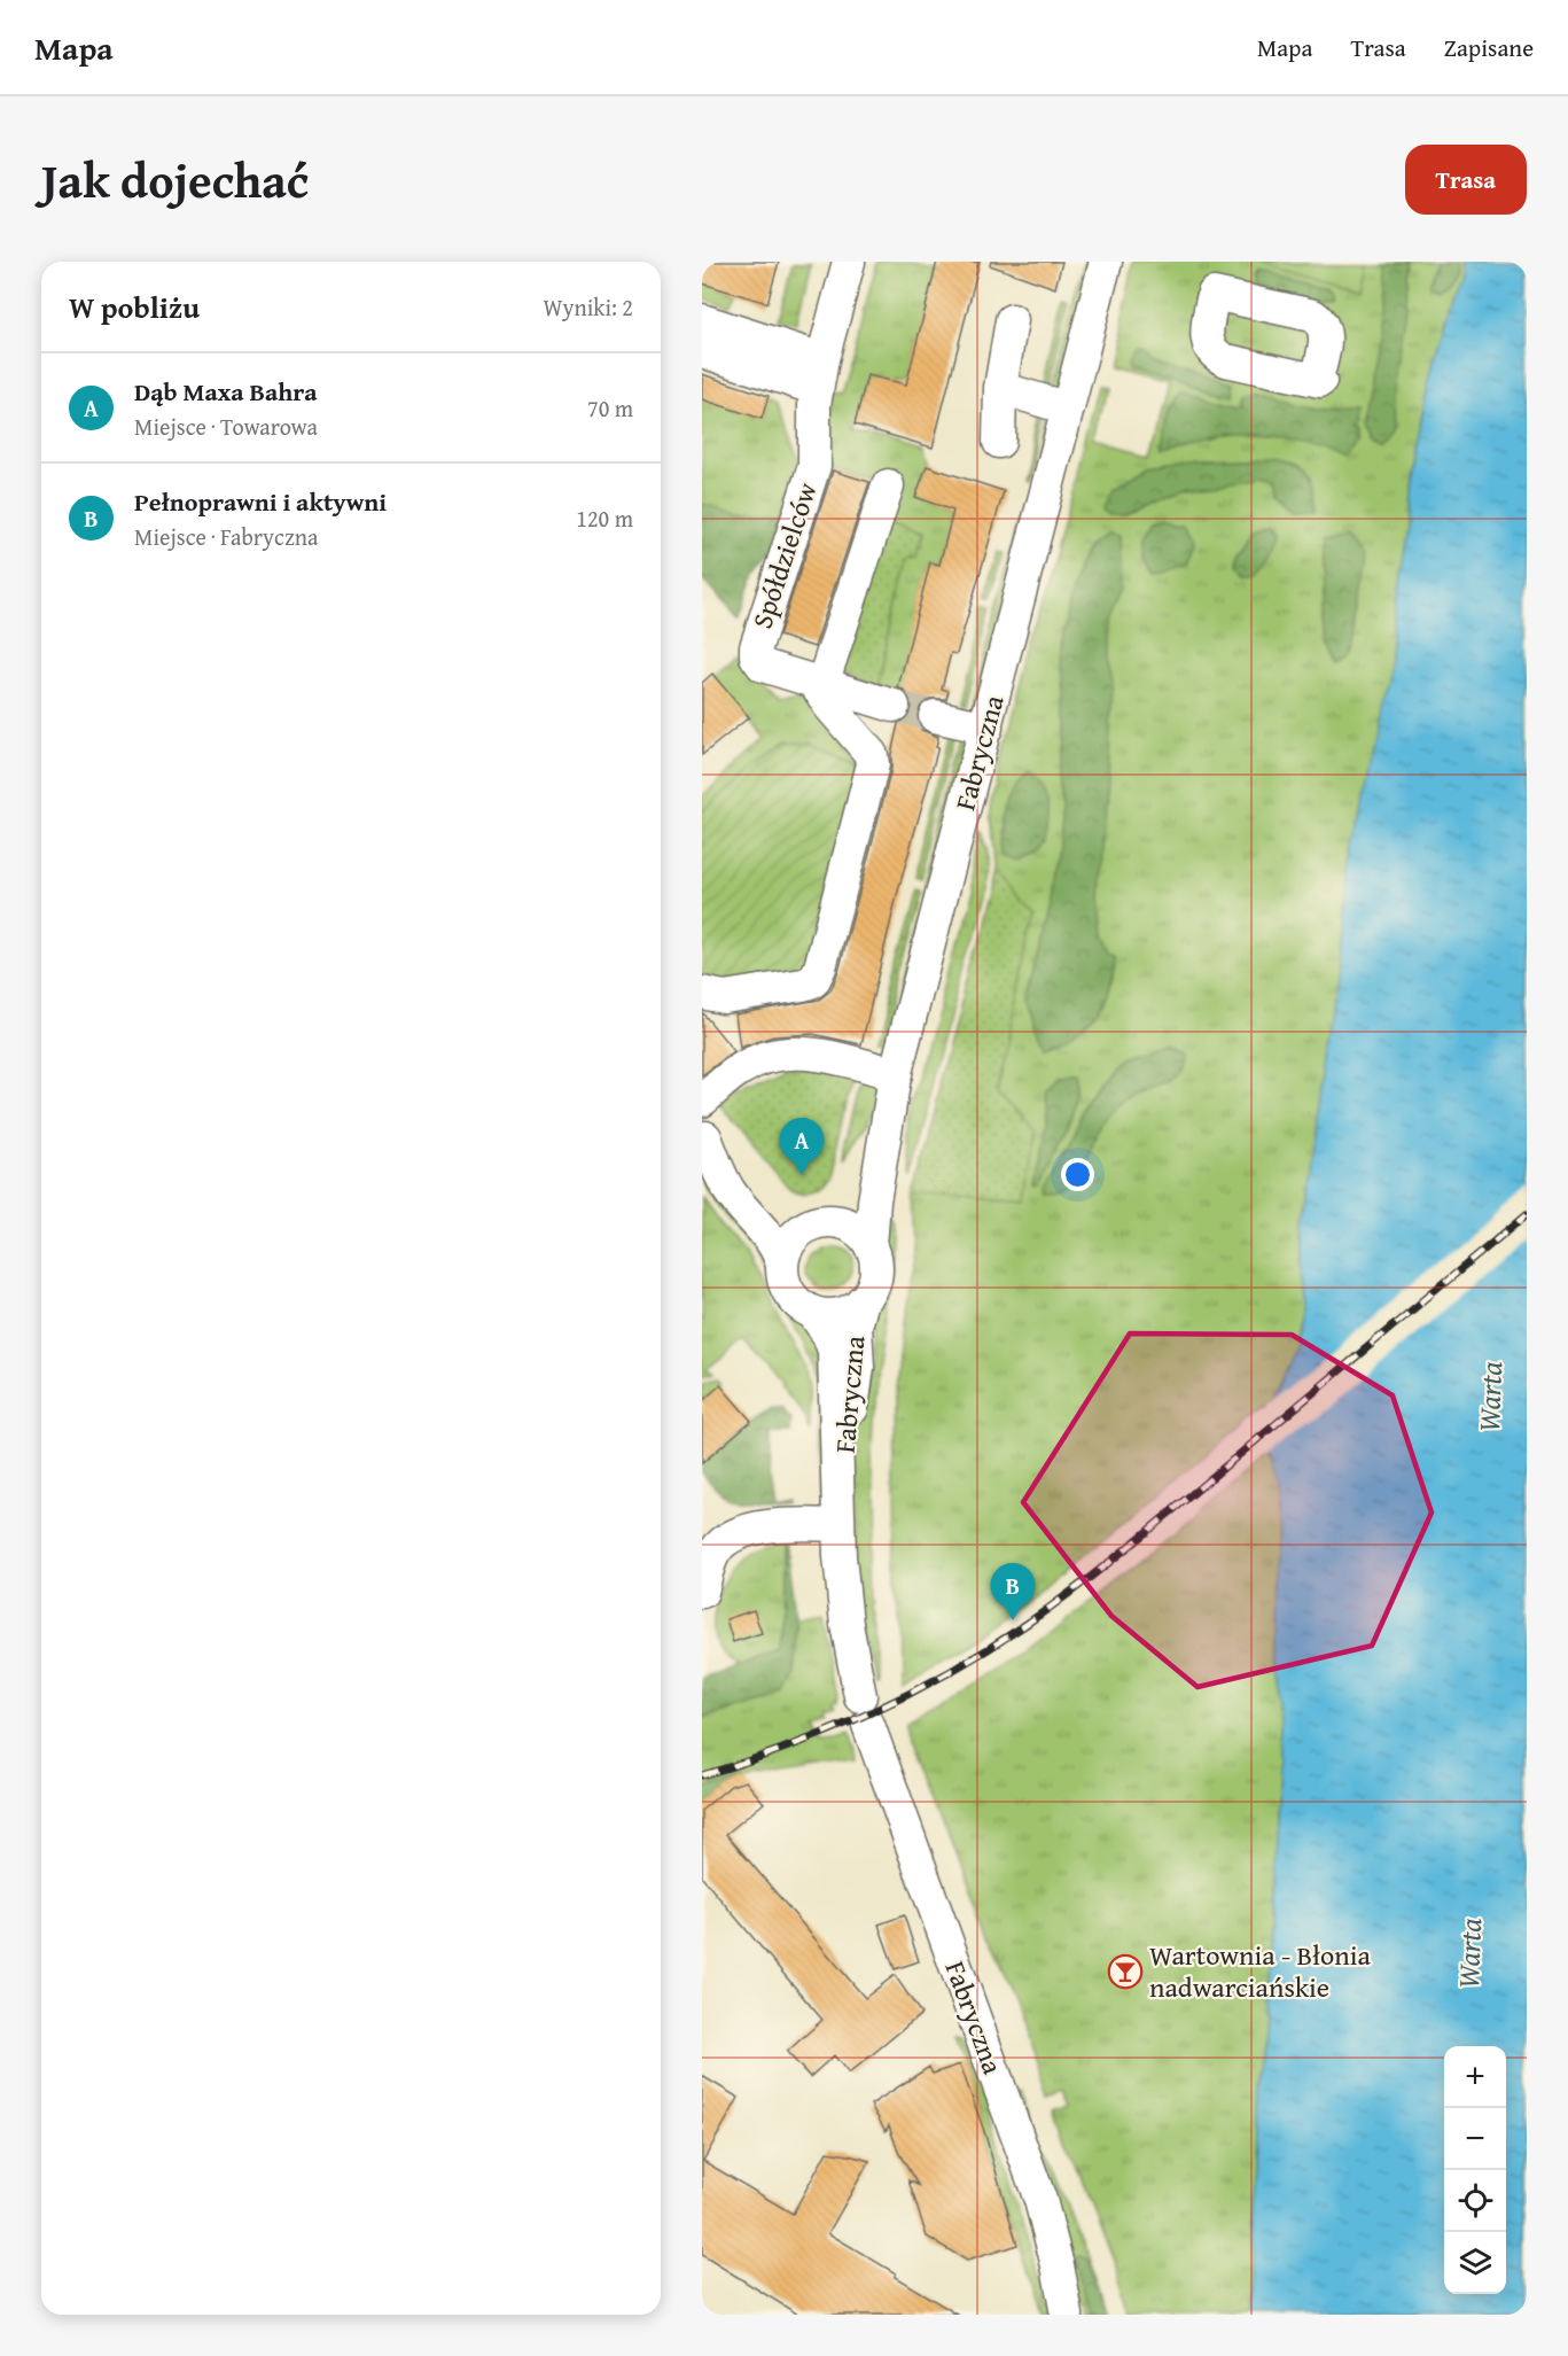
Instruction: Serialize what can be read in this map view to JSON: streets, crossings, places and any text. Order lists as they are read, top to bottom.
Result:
{
  "streets": {
    "street": ["Spółdzielców", "Fabryczna"]
  },
  "water": ["Warta"],
  "places": {
    "bar": ["Wartownia - Błonia nadwarciańskie"]
  },
  "page": {
    "header": "Mapa",
    "nav": ["Mapa", "Trasa", "Zapisane"],
    "title": "Jak dojechać",
    "buttons": "Trasa",
    "heading": ["W pobliżu", "Wyniki: 2"],
    "list": [
      {
        "mark": "A",
        "name": "Dąb Maxa Bahra",
        "note": "Miejsce · Towarowa",
        "value": "70 m"
      },
      {
        "mark": "B",
        "name": "Pełnoprawni i aktywni",
        "note": "Miejsce · Fabryczna",
        "value": "120 m"
      }
    ],
    "pins": ["A", "B"],
    "map_buttons": ["+", "−"]
  }
}
